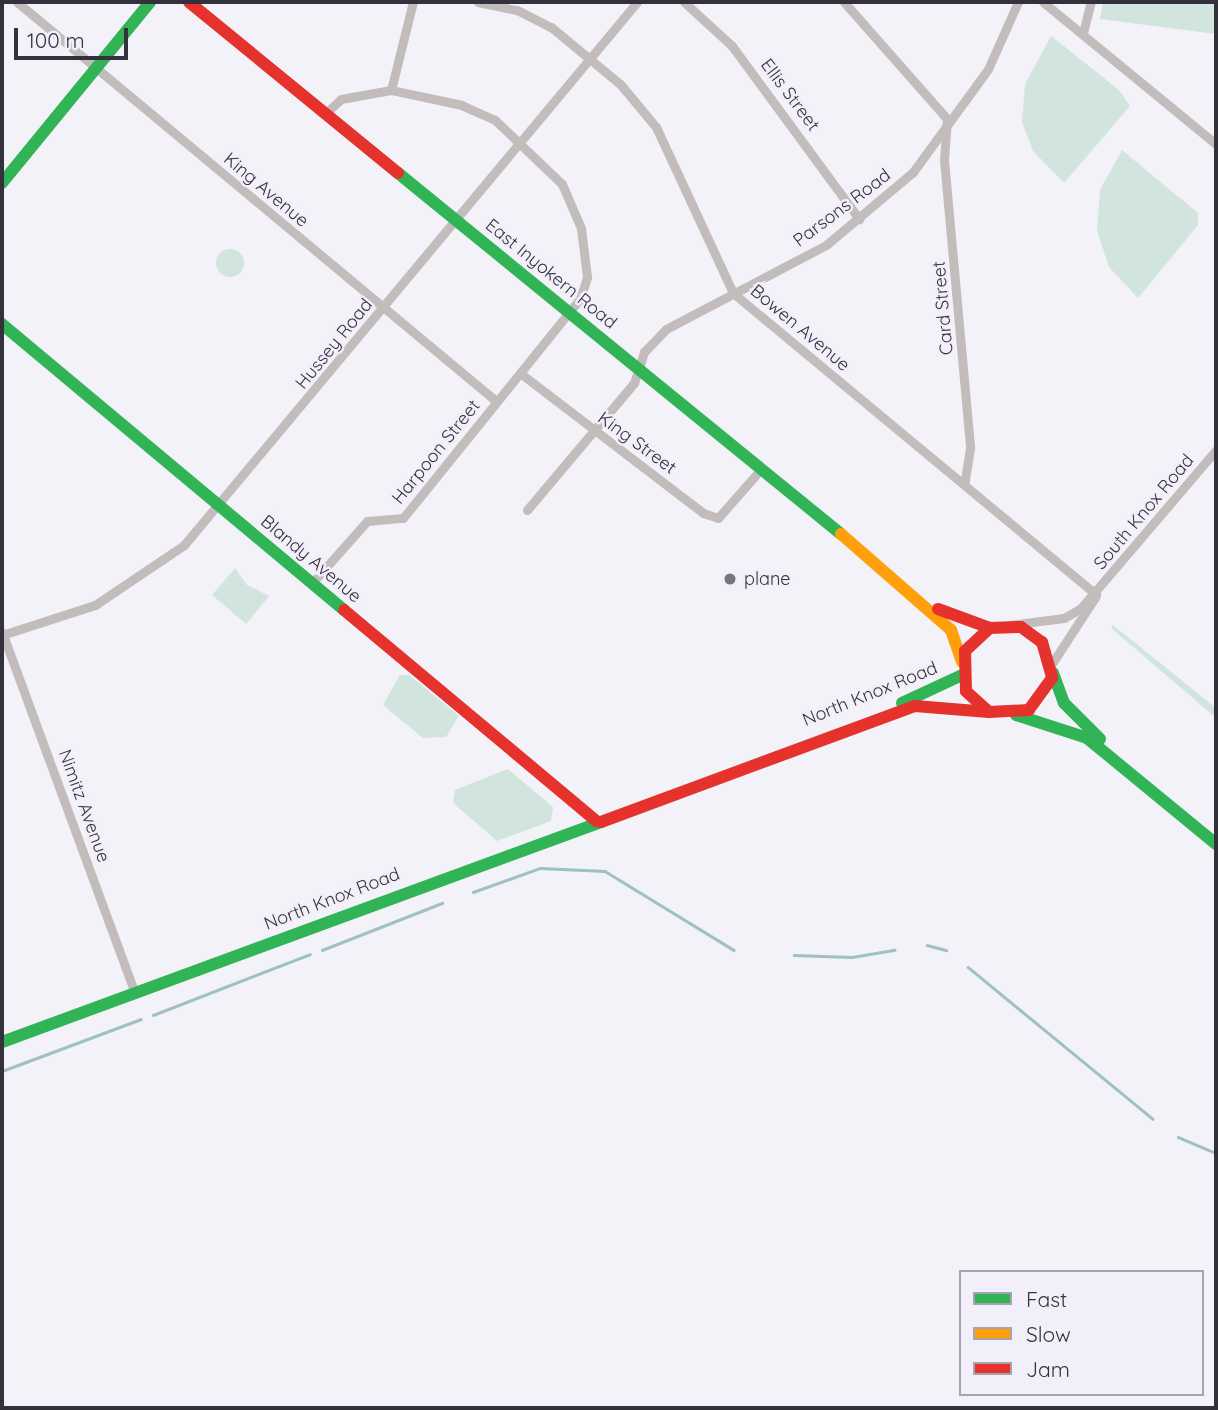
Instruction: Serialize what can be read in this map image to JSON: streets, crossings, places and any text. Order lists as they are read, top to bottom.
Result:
{
  "streets": {
    "street": [
      "Ellis Street",
      "King Avenue",
      "Parsons Road",
      "East Inyokern Road",
      "Card Street",
      "Bowen Avenue",
      "Hussey Road",
      "King Street",
      "Harpoon Street",
      "South Knox Road",
      "Blandy Avenue",
      "North Knox Road",
      "Nimitz Avenue"
    ]
  },
  "crossings": [
    ["Ellis Street", "Parsons Road"],
    ["King Avenue", "Hussey Road"],
    ["King Avenue", "Harpoon Street"],
    ["Parsons Road", "East Inyokern Road"],
    ["Parsons Road", "Card Street"],
    ["Parsons Road", "Bowen Avenue"],
    ["Parsons Road", "King Street"],
    ["East Inyokern Road", "Hussey Road"],
    ["East Inyokern Road", "King Street"],
    ["East Inyokern Road", "Harpoon Street"],
    ["East Inyokern Road", "South Knox Road"],
    ["East Inyokern Road", "North Knox Road"],
    ["Card Street", "Bowen Avenue"],
    ["Bowen Avenue", "Hussey Road"],
    ["Bowen Avenue", "South Knox Road"],
    ["Hussey Road", "Harpoon Street"],
    ["Hussey Road", "Blandy Avenue"],
    ["Hussey Road", "Nimitz Avenue"],
    ["King Street", "Harpoon Street"],
    ["Harpoon Street", "Blandy Avenue"],
    ["South Knox Road", "North Knox Road"],
    ["Blandy Avenue", "North Knox Road"],
    ["North Knox Road", "Nimitz Avenue"]
  ],
  "places": ["plane"],
  "legend": ["Fast", "Slow", "Jam"],
  "scale_bar": "100 m"
}
